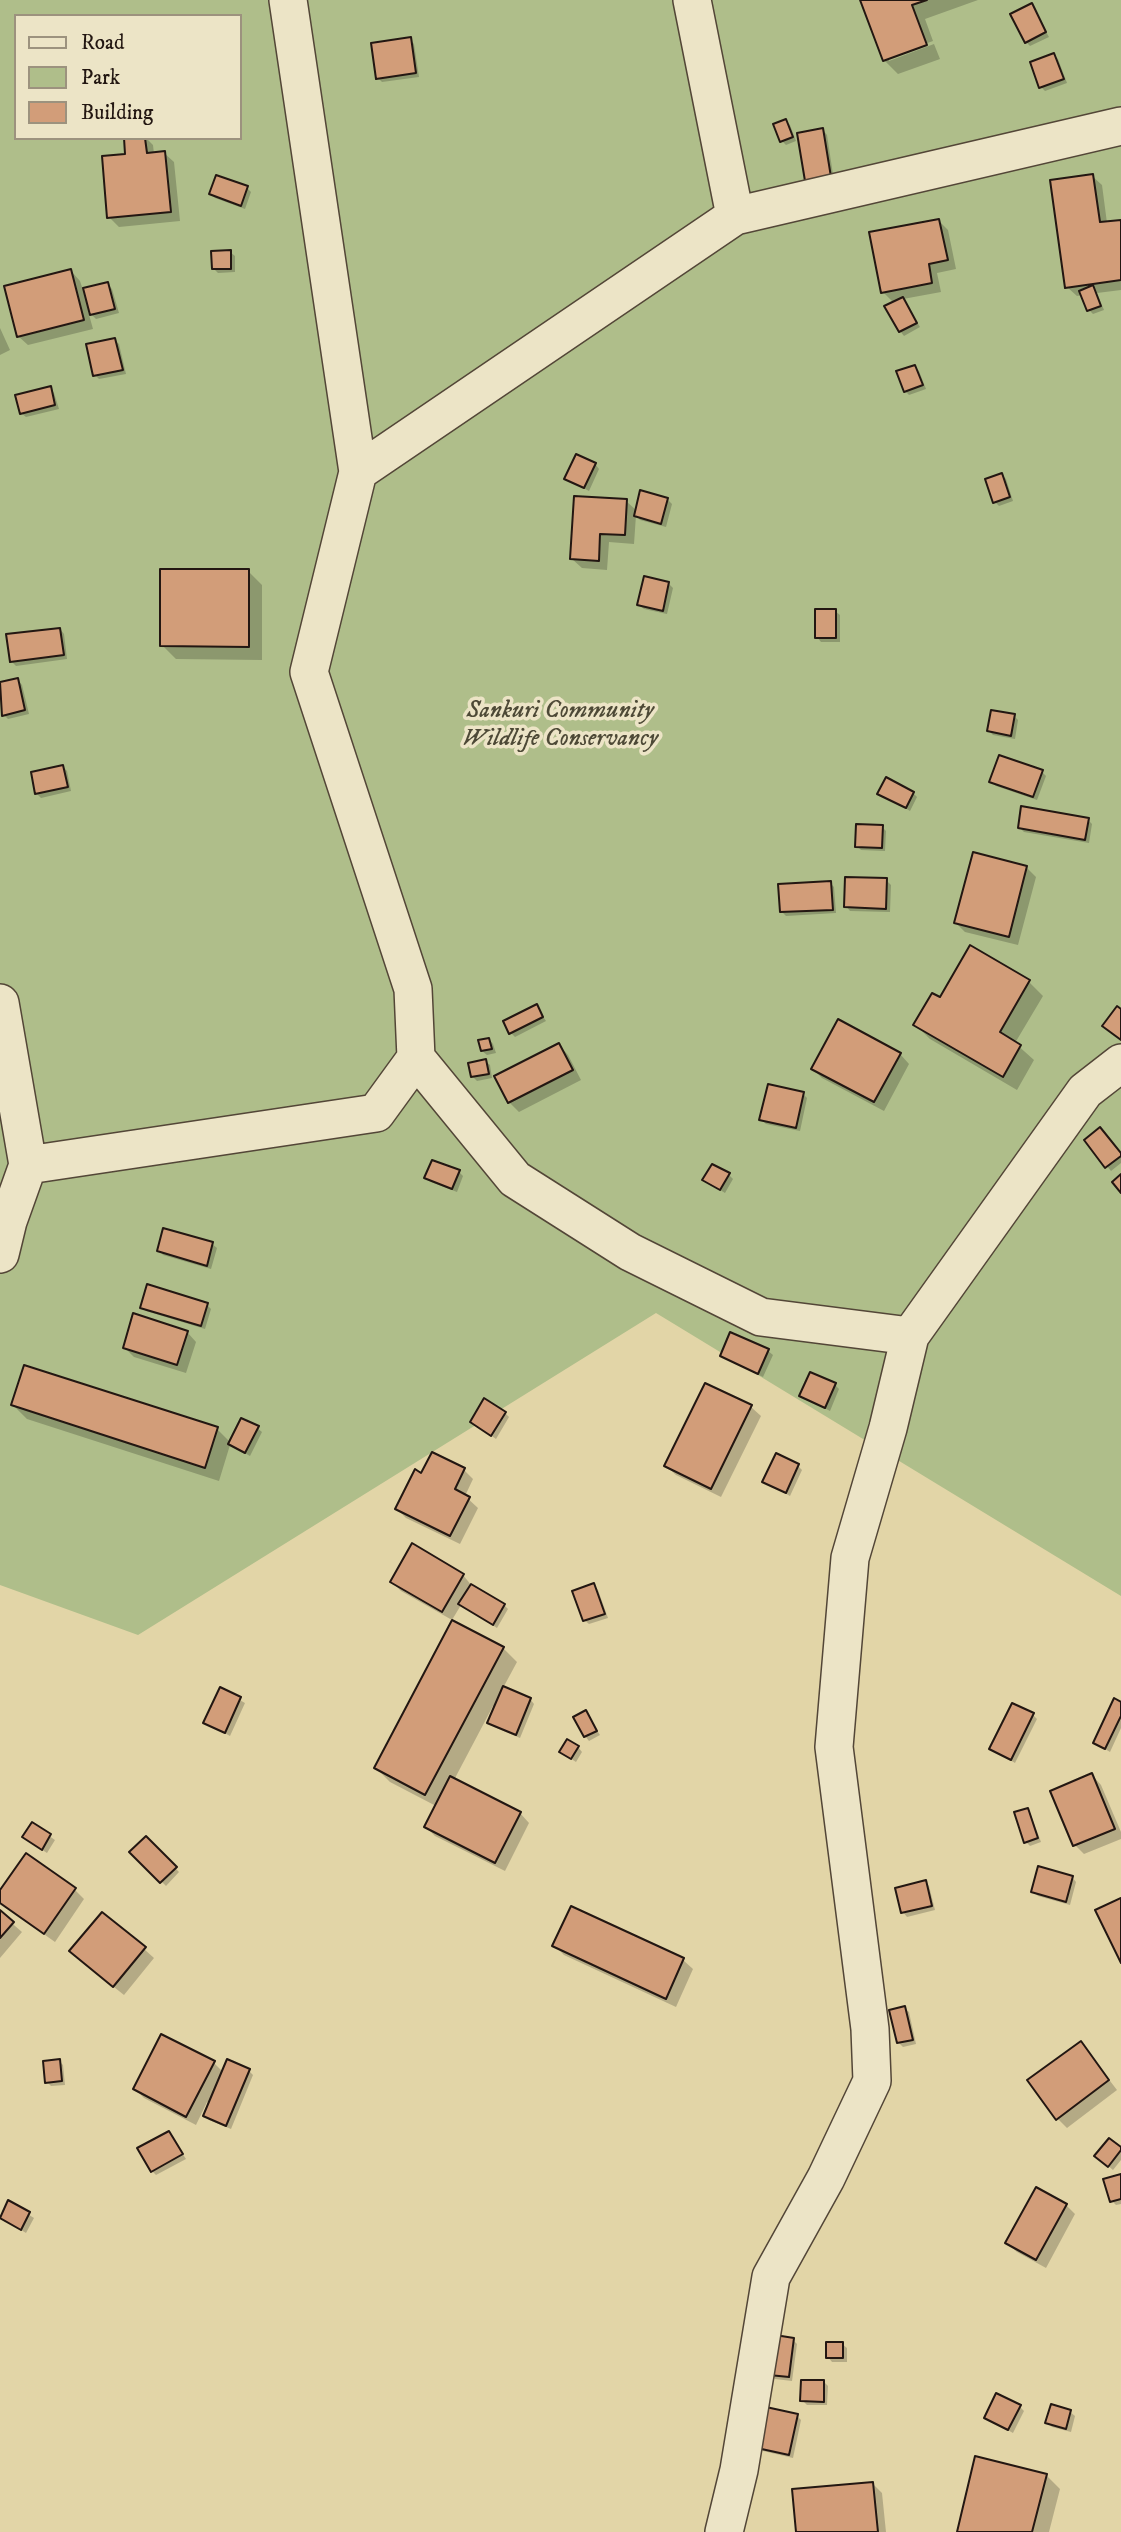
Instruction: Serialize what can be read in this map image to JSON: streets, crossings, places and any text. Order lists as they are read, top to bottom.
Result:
{
  "parks": ["Sankuri Community Wildlife Conservancy"],
  "legend": ["Road", "Park", "Building"]
}
